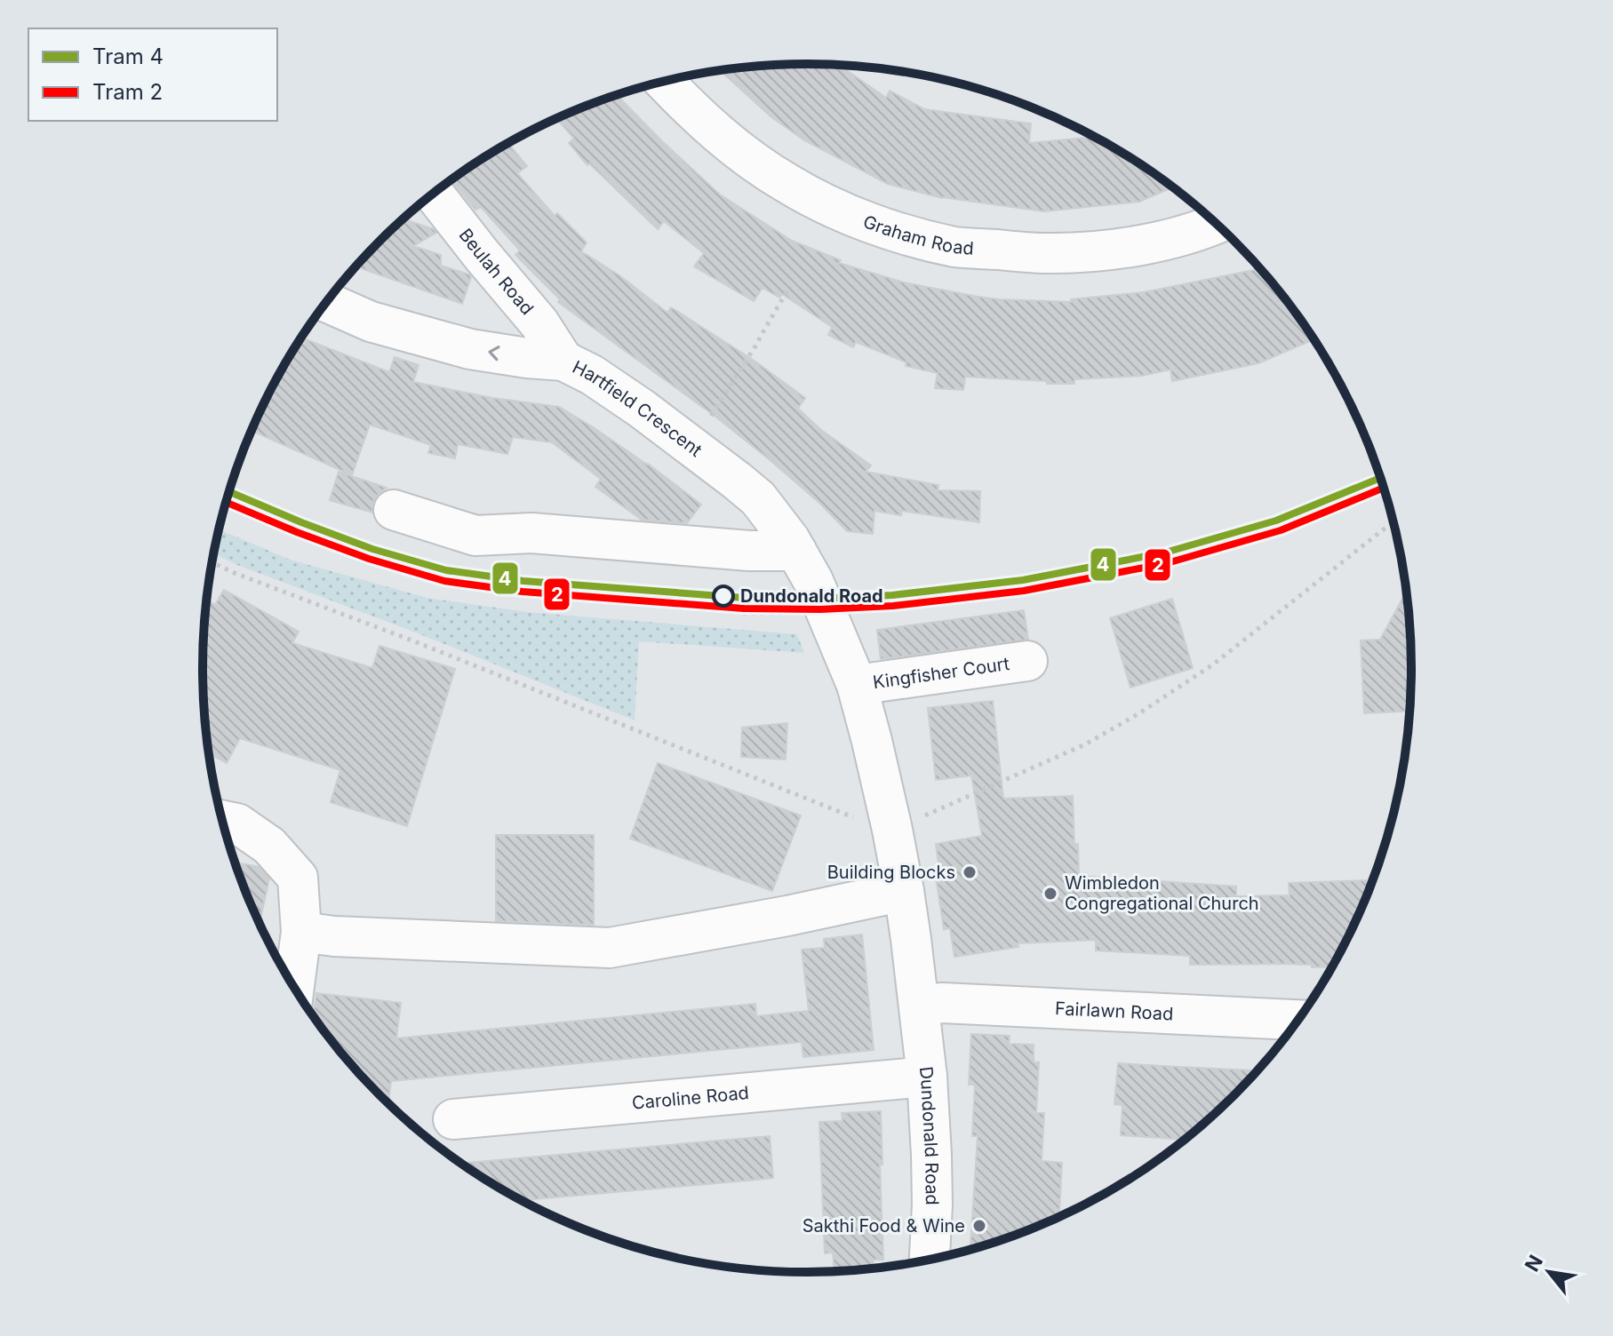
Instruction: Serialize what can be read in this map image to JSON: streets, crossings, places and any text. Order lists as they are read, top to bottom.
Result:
{
  "streets": {
    "street": [
      "Graham Road",
      "Beulah Road",
      "Hartfield Crescent",
      "Kingfisher Court",
      "Fairlawn Road",
      "Caroline Road",
      "Dundonald Road"
    ]
  },
  "crossings": [
    ["Beulah Road", "Hartfield Crescent"],
    ["Hartfield Crescent", "Dundonald Road"],
    ["Kingfisher Court", "Dundonald Road"],
    ["Fairlawn Road", "Dundonald Road"],
    ["Caroline Road", "Dundonald Road"]
  ],
  "places": [
    "Dundonald Road",
    "Building Blocks",
    "Wimbledon Congregational Church",
    "Sakthi Food & Wine"
  ],
  "lines": ["tram line 4", "tram line 2"],
  "legend": ["Tram 4", "Tram 2"],
  "north": "top left"
}
